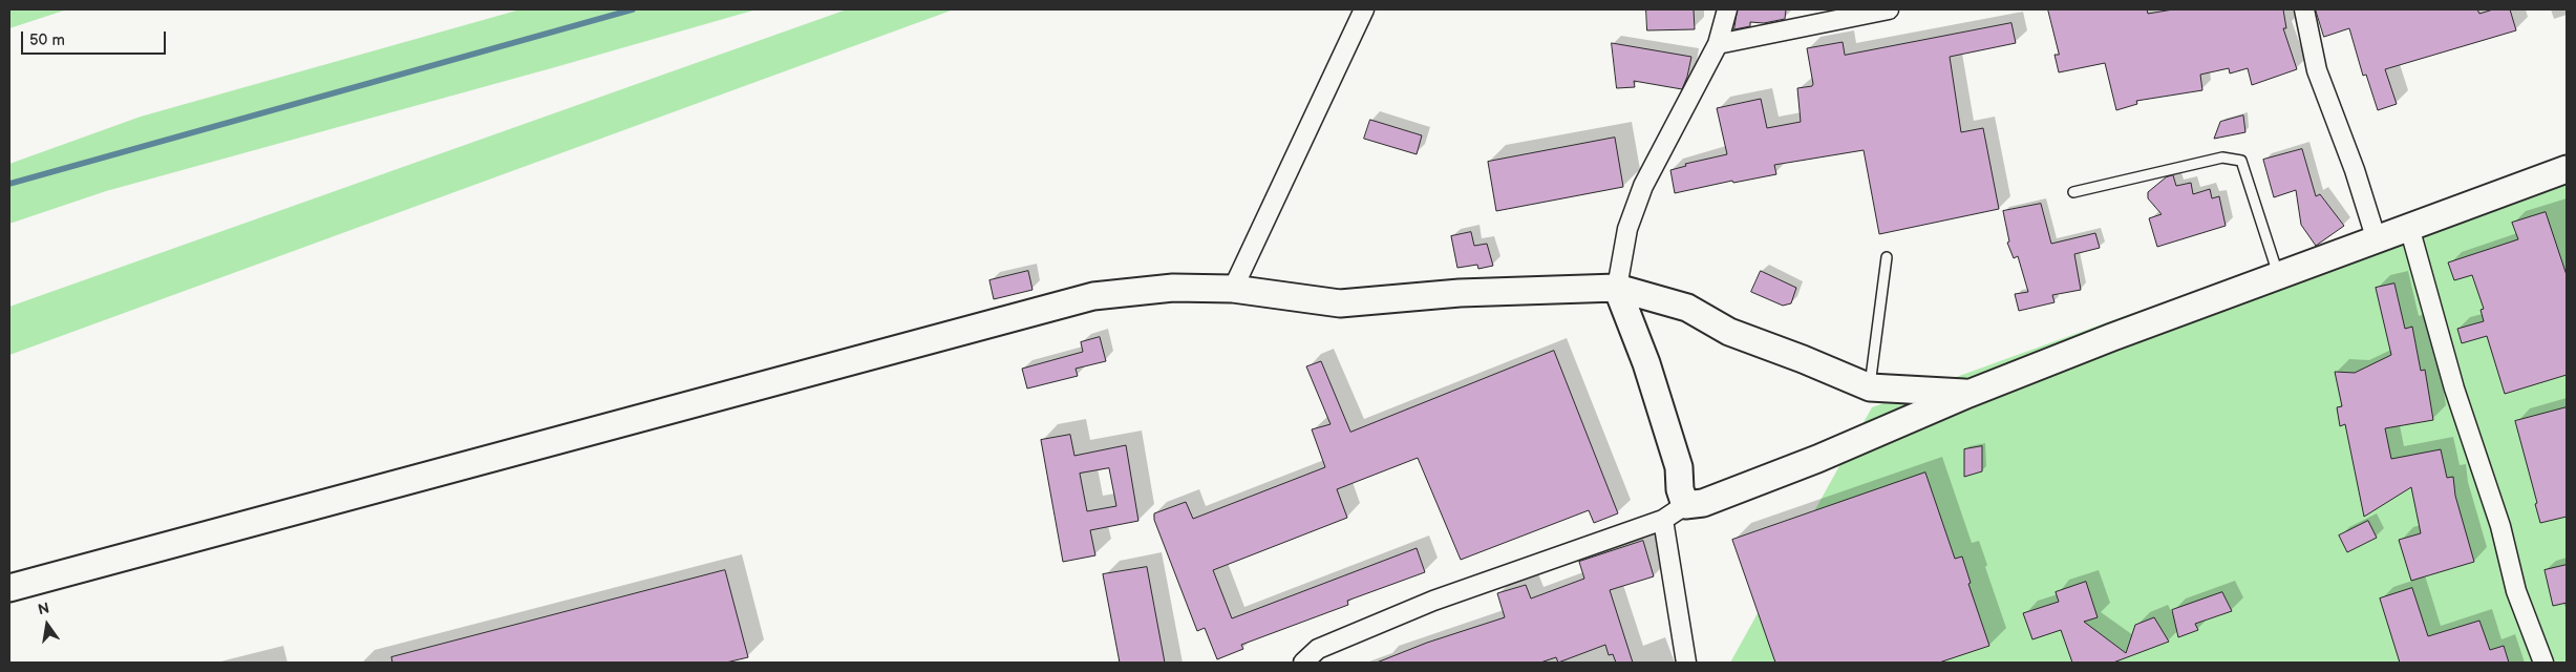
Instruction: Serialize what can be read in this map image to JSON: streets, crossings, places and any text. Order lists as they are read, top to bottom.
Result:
{
  "scale_bar": "50 m",
  "north": "top"
}
